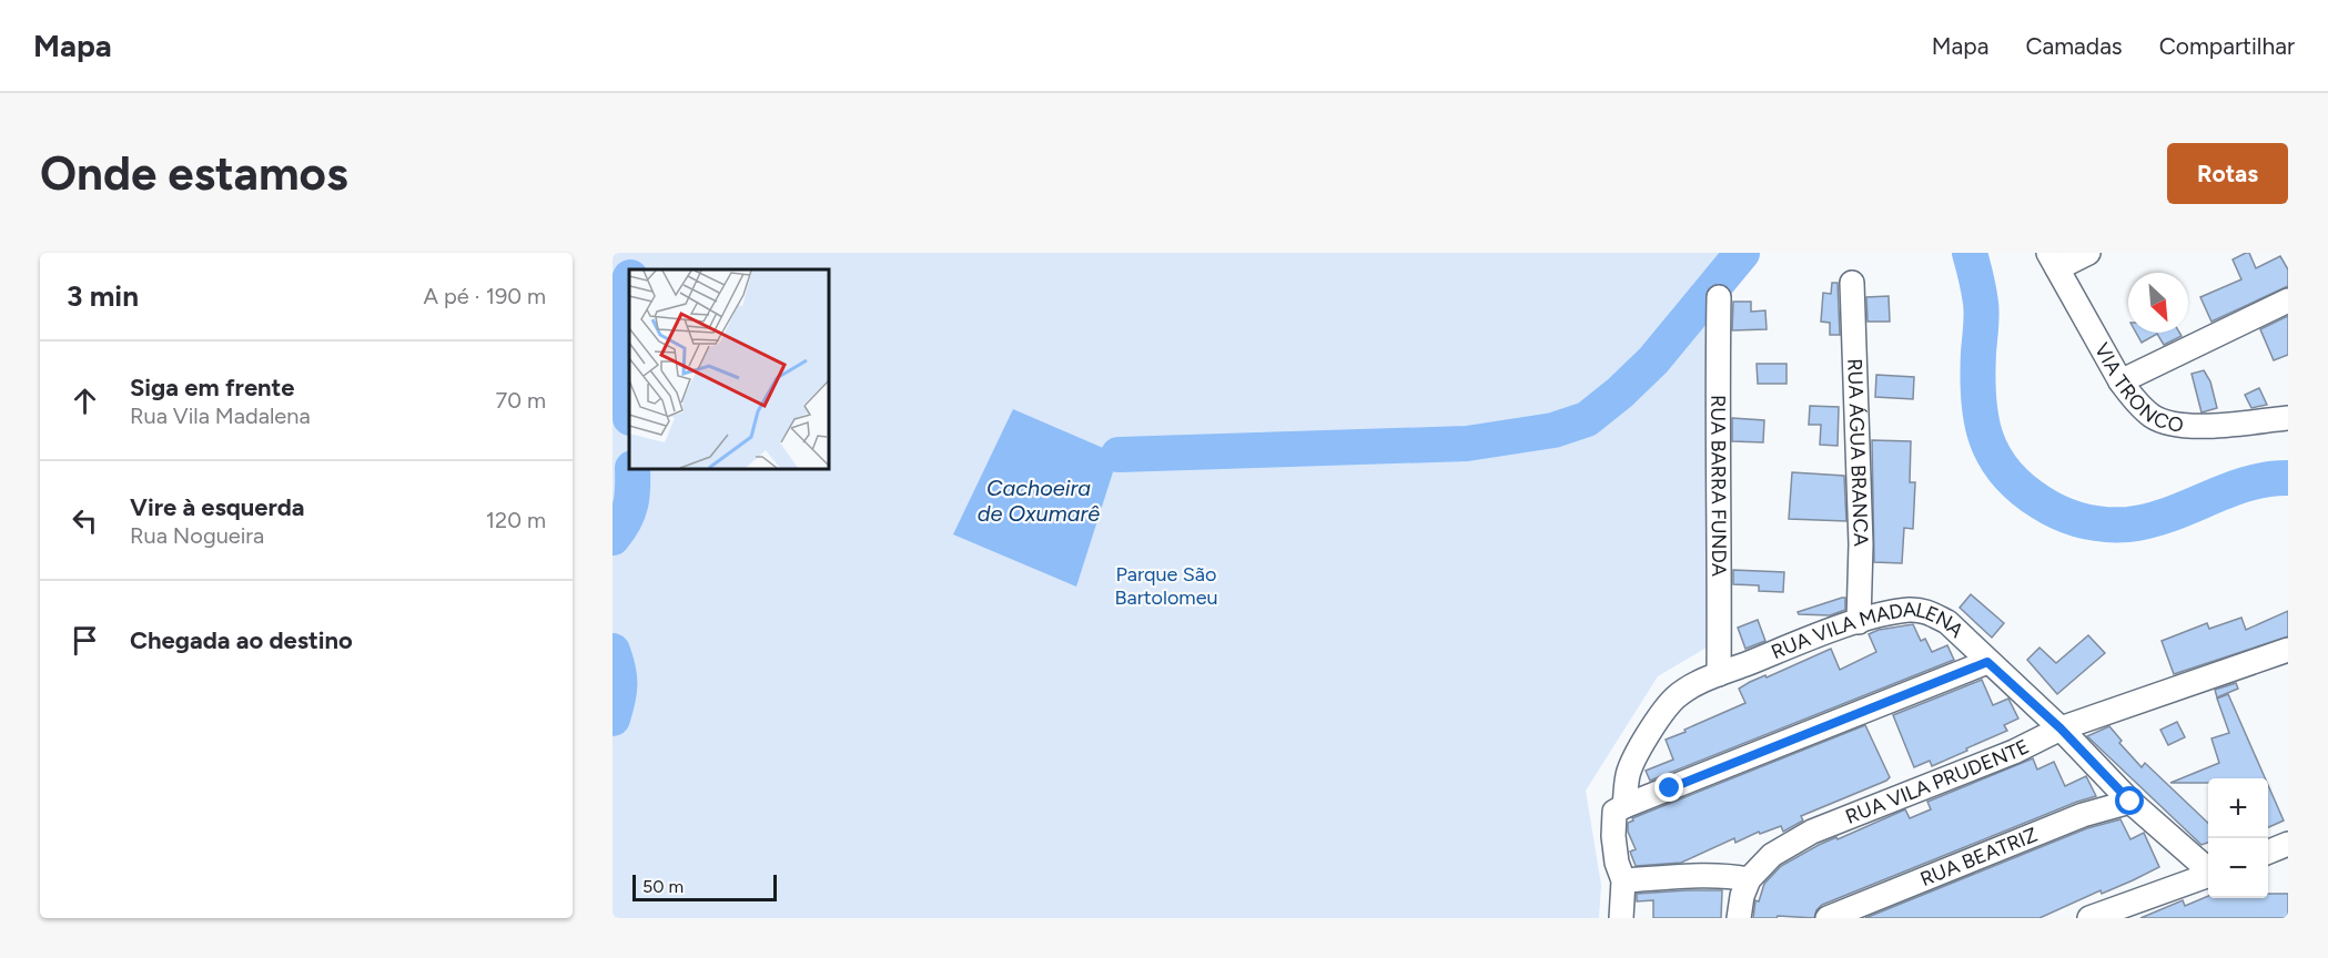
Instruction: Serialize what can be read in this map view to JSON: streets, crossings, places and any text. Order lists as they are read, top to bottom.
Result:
{
  "streets": {
    "street": [
      "VIA TRONCO",
      "RUA ÁGUA BRANCA",
      "RUA BARRA FUNDA",
      "RUA VILA MADALENA",
      "RUA VILA PRUDENTE",
      "RUA BEATRIZ"
    ]
  },
  "crossings": [
    ["RUA ÁGUA BRANCA", "RUA VILA MADALENA"],
    ["RUA BARRA FUNDA", "RUA VILA MADALENA"],
    ["RUA VILA MADALENA", "RUA VILA PRUDENTE"],
    ["RUA VILA MADALENA", "RUA BEATRIZ"]
  ],
  "water": ["Cachoeira de Oxumarê"],
  "parks": ["Parque São Bartolomeu"],
  "scale_bar": "50 m",
  "north": "bottom right",
  "page": {
    "header": "Mapa",
    "nav": ["Mapa", "Camadas", "Compartilhar"],
    "buttons": "Rotas",
    "title": "Onde estamos",
    "heading": ["3 min", "A pé · 190 m"],
    "list": [
      ["Siga em frente", "Rua Vila Madalena", "70 m"],
      ["Vire à esquerda", "Rua Nogueira", "120 m"],
      "Chegada ao destino"
    ],
    "map_buttons": ["+", "−"],
    "scale": "50 m"
  }
}
